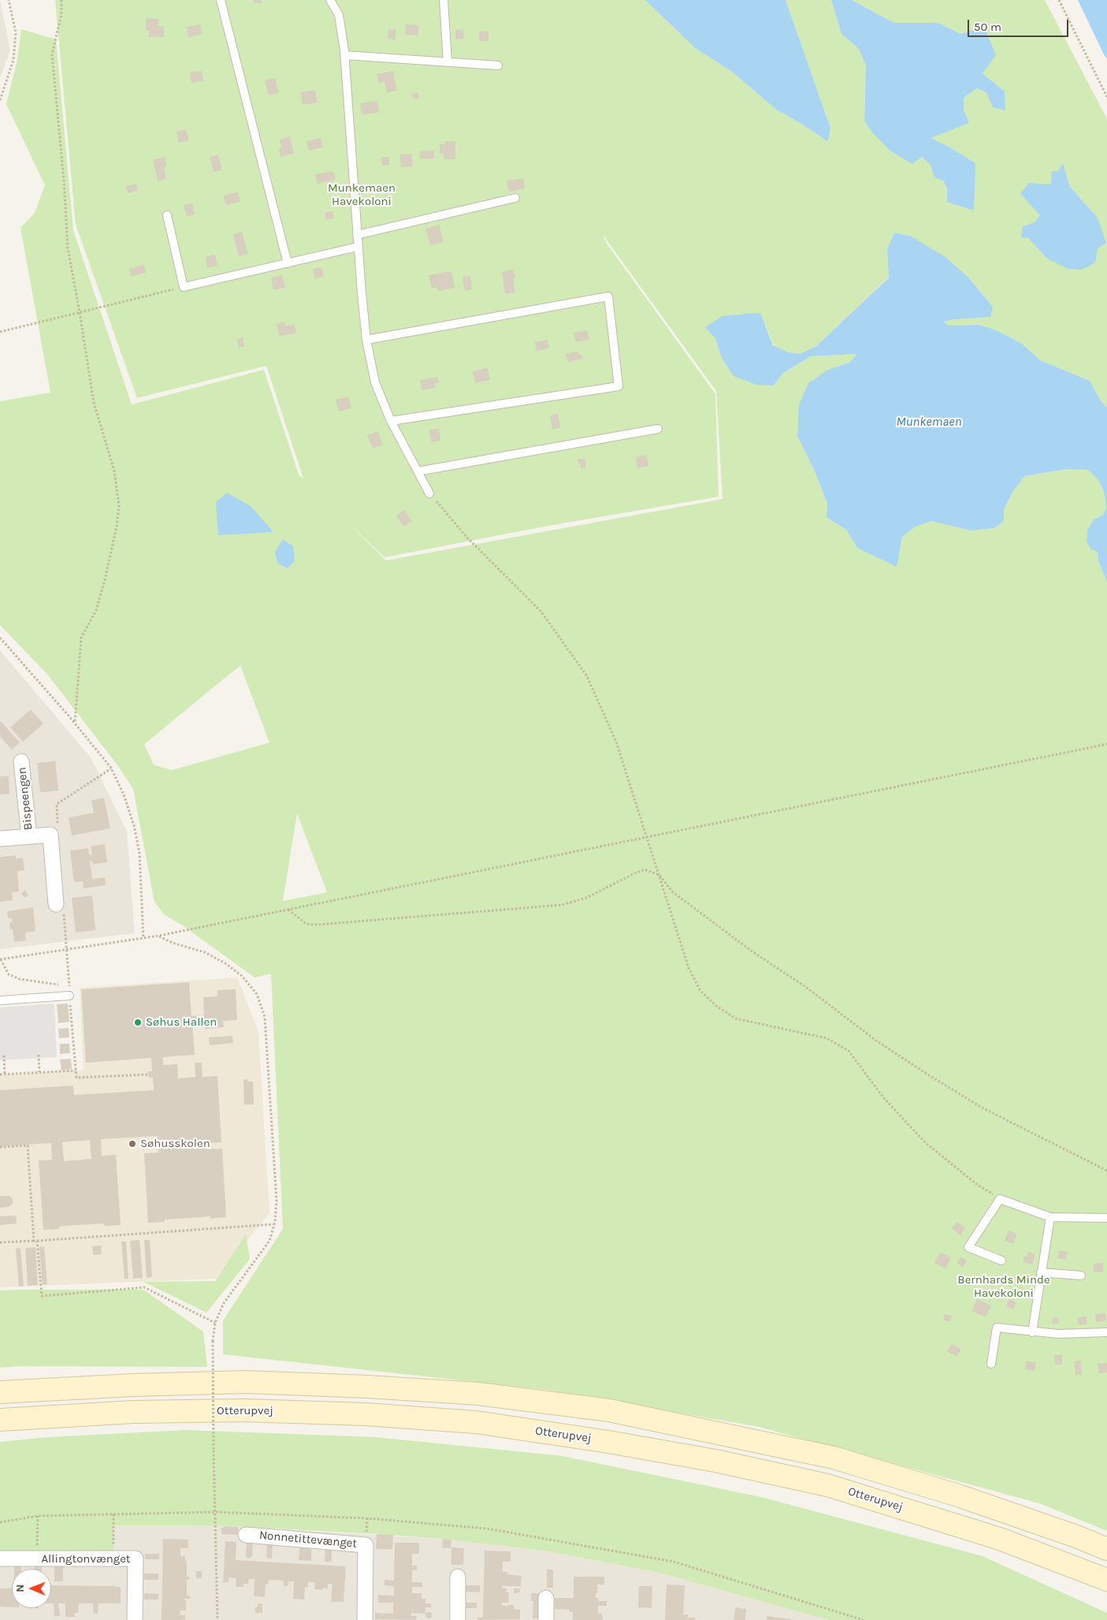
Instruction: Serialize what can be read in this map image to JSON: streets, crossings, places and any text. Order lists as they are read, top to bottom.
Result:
{
  "streets": {
    "main road": ["Otterupvej"],
    "street": ["Bispeengen", "Nonnetittevænget", "Allingtonvænget"]
  },
  "water": ["Munkemaen"],
  "parks": ["Munkemaen Havekoloni", "Bernhards Minde Havekoloni"],
  "places": ["Søhus Hallen", "Søhusskolen"],
  "scale_bar": "50 m",
  "north": "left"
}
